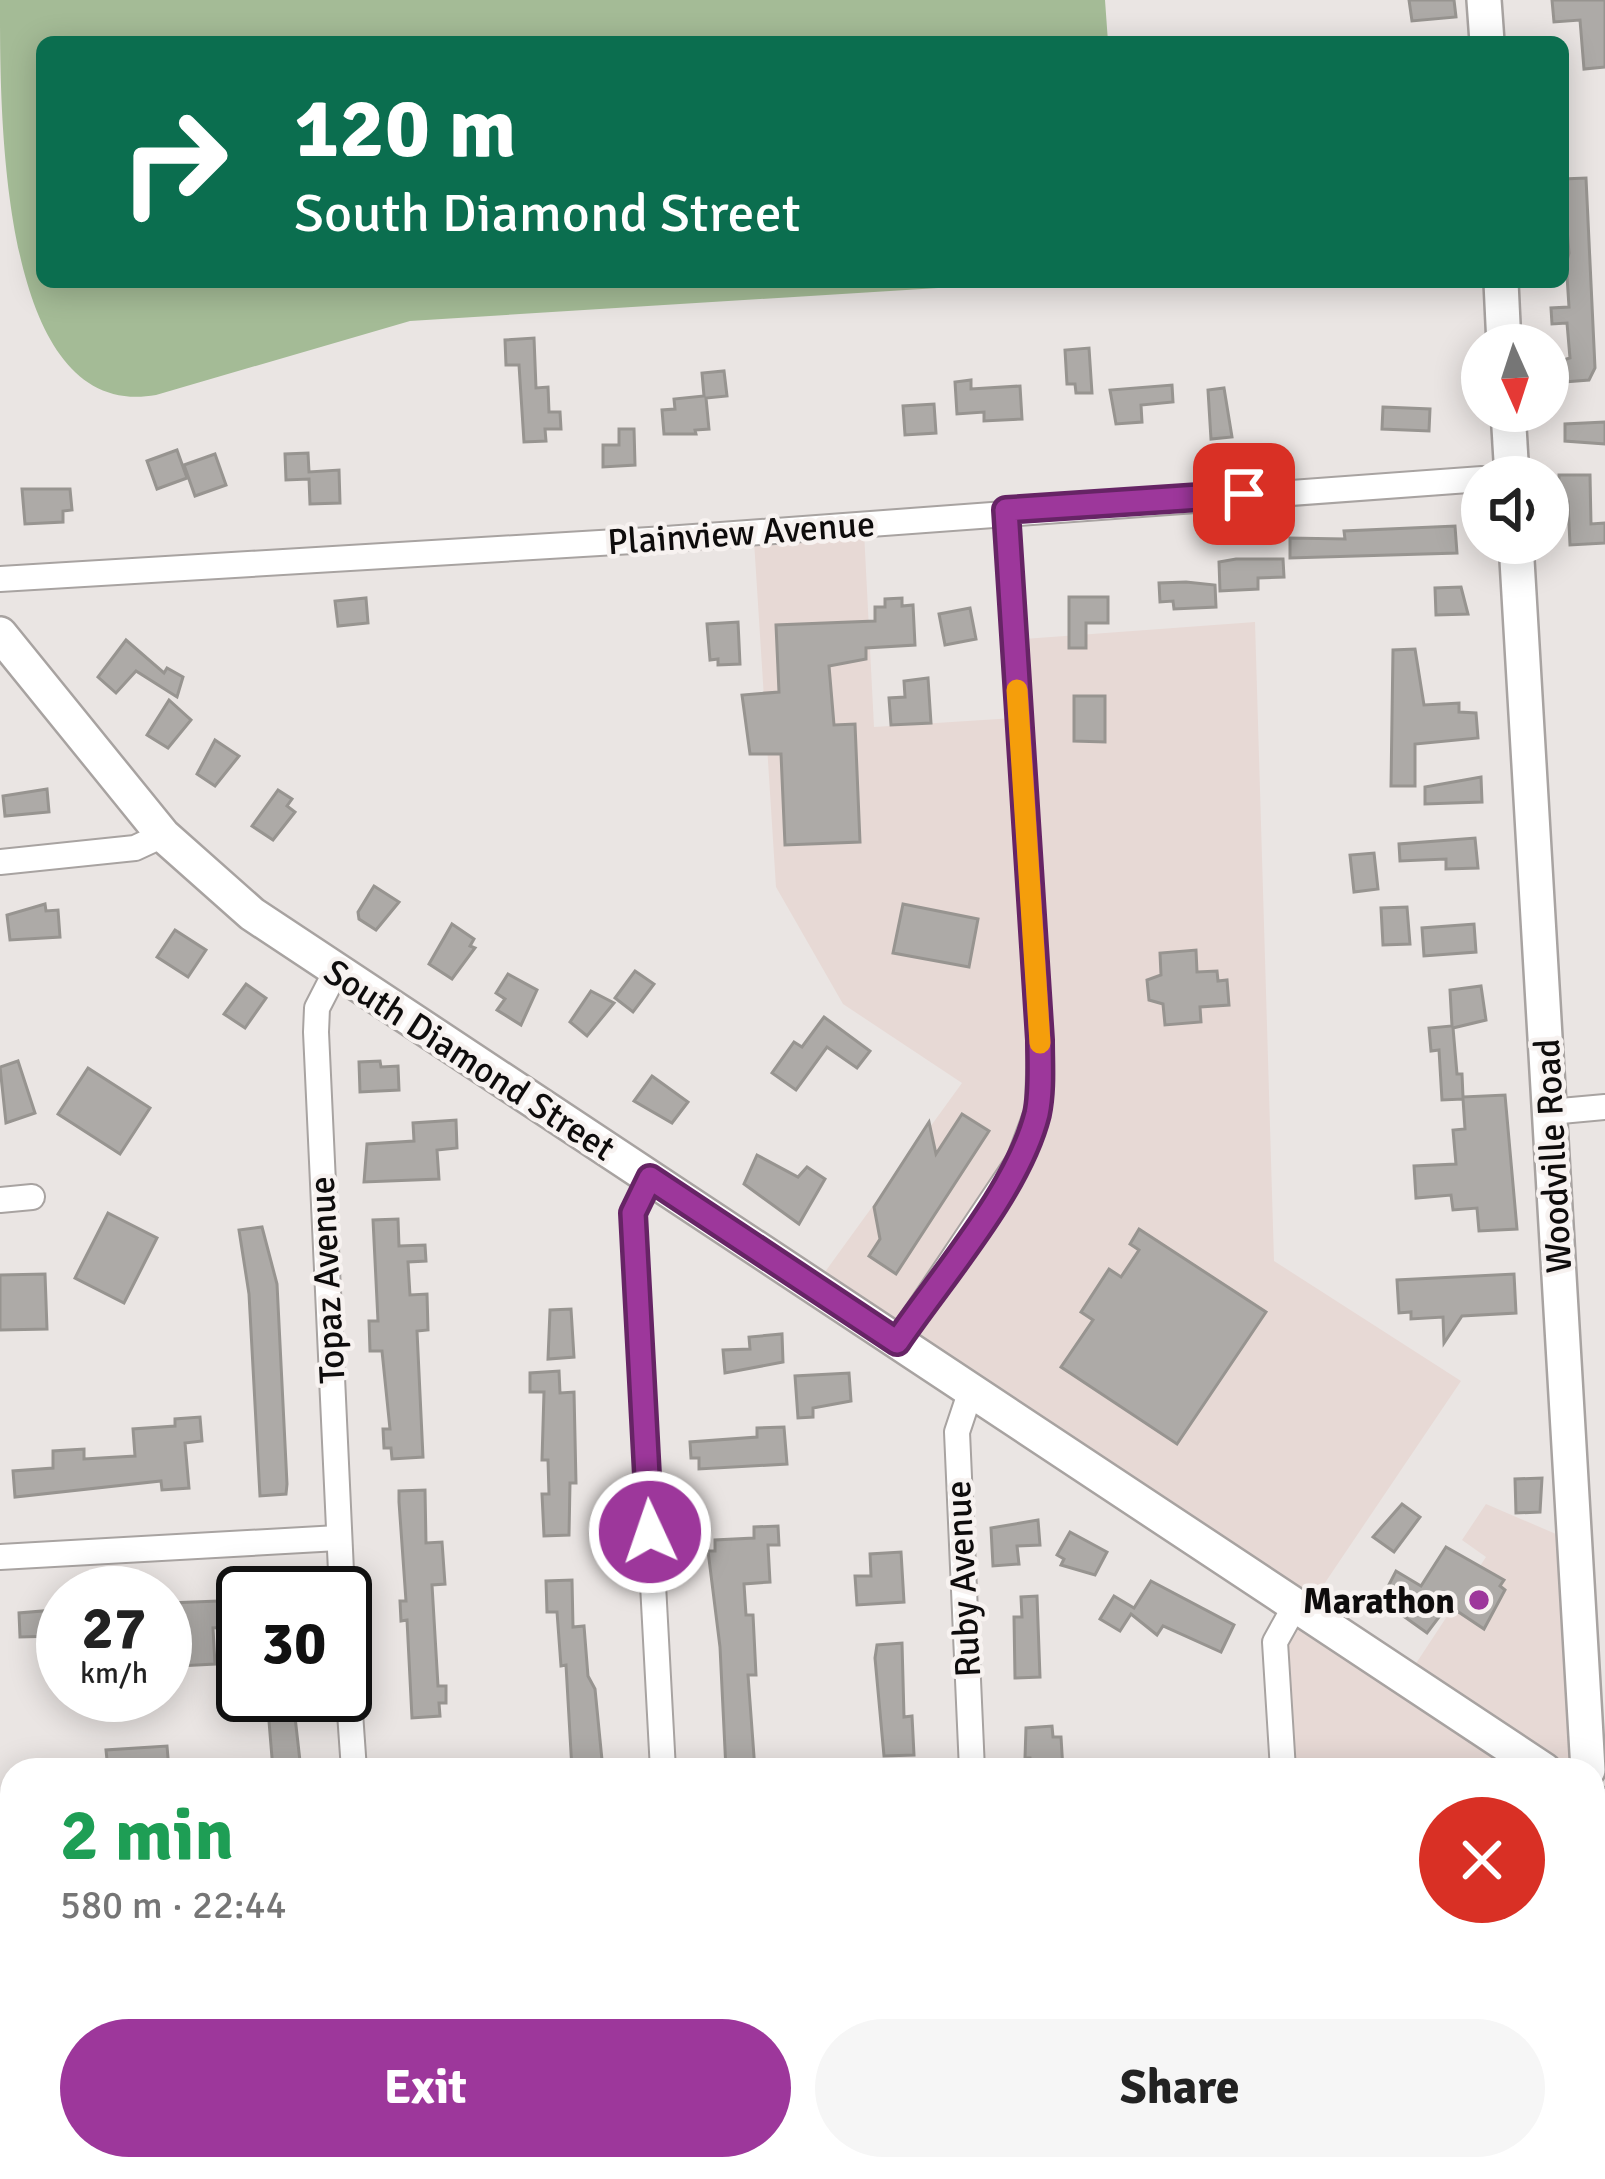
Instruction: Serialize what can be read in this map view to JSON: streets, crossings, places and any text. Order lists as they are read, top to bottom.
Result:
{
  "streets": {
    "street": [
      "Plainview Avenue",
      "South Diamond Street",
      "Woodville Road",
      "Topaz Avenue",
      "Ruby Avenue"
    ]
  },
  "crossings": [
    ["South Diamond Street", "Topaz Avenue"],
    ["South Diamond Street", "Ruby Avenue"]
  ],
  "places": ["Marathon"],
  "north": "bottom",
  "page": {
    "turn": ["120 m", "South Diamond Street"],
    "speed": "27 km/h",
    "limit": "30",
    "heading": ["2 min", "580 m · 22:44"],
    "buttons": ["Exit", "Share"]
  }
}
